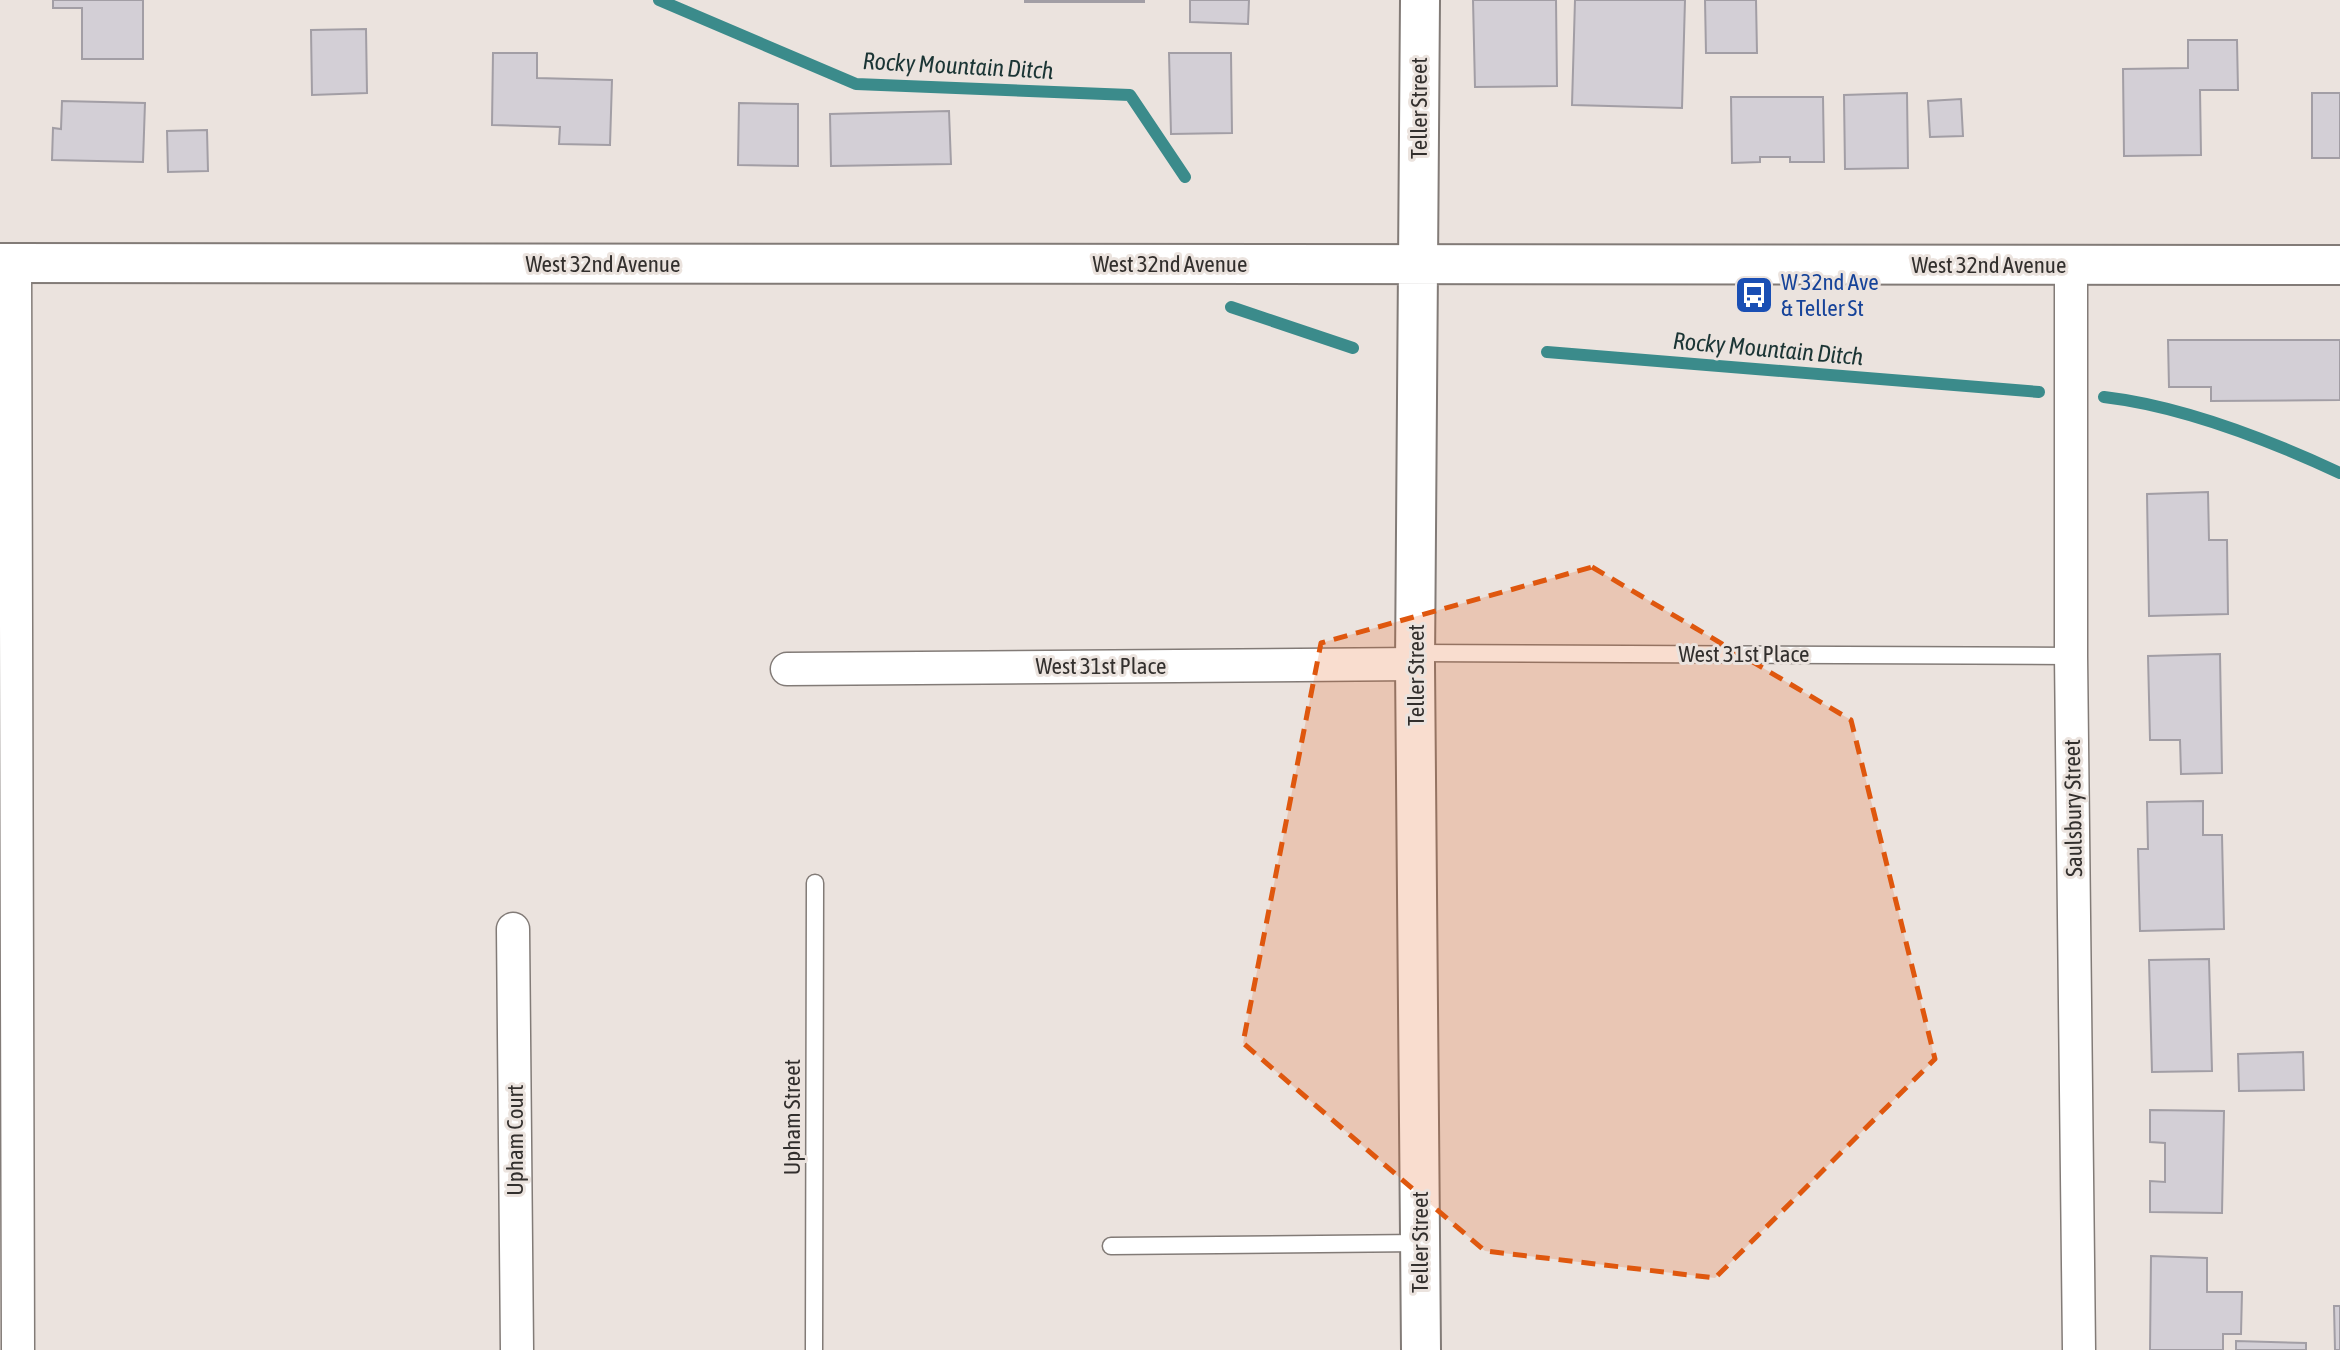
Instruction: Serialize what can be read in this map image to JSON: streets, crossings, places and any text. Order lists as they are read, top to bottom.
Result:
{
  "streets": {
    "street": [
      "Teller Street",
      "West 32nd Avenue",
      "West 31st Place",
      "Saulsbury Street",
      "Upham Court"
    ],
    "lane": ["Upham Street"]
  },
  "crossings": [
    ["Teller Street", "West 32nd Avenue"],
    ["Teller Street", "West 31st Place"],
    ["West 32nd Avenue", "Saulsbury Street"],
    ["West 31st Place", "Saulsbury Street"]
  ],
  "water": ["Rocky Mountain Ditch"],
  "places": {
    "bus stop": ["W 32nd Ave & Teller St"]
  }
}
